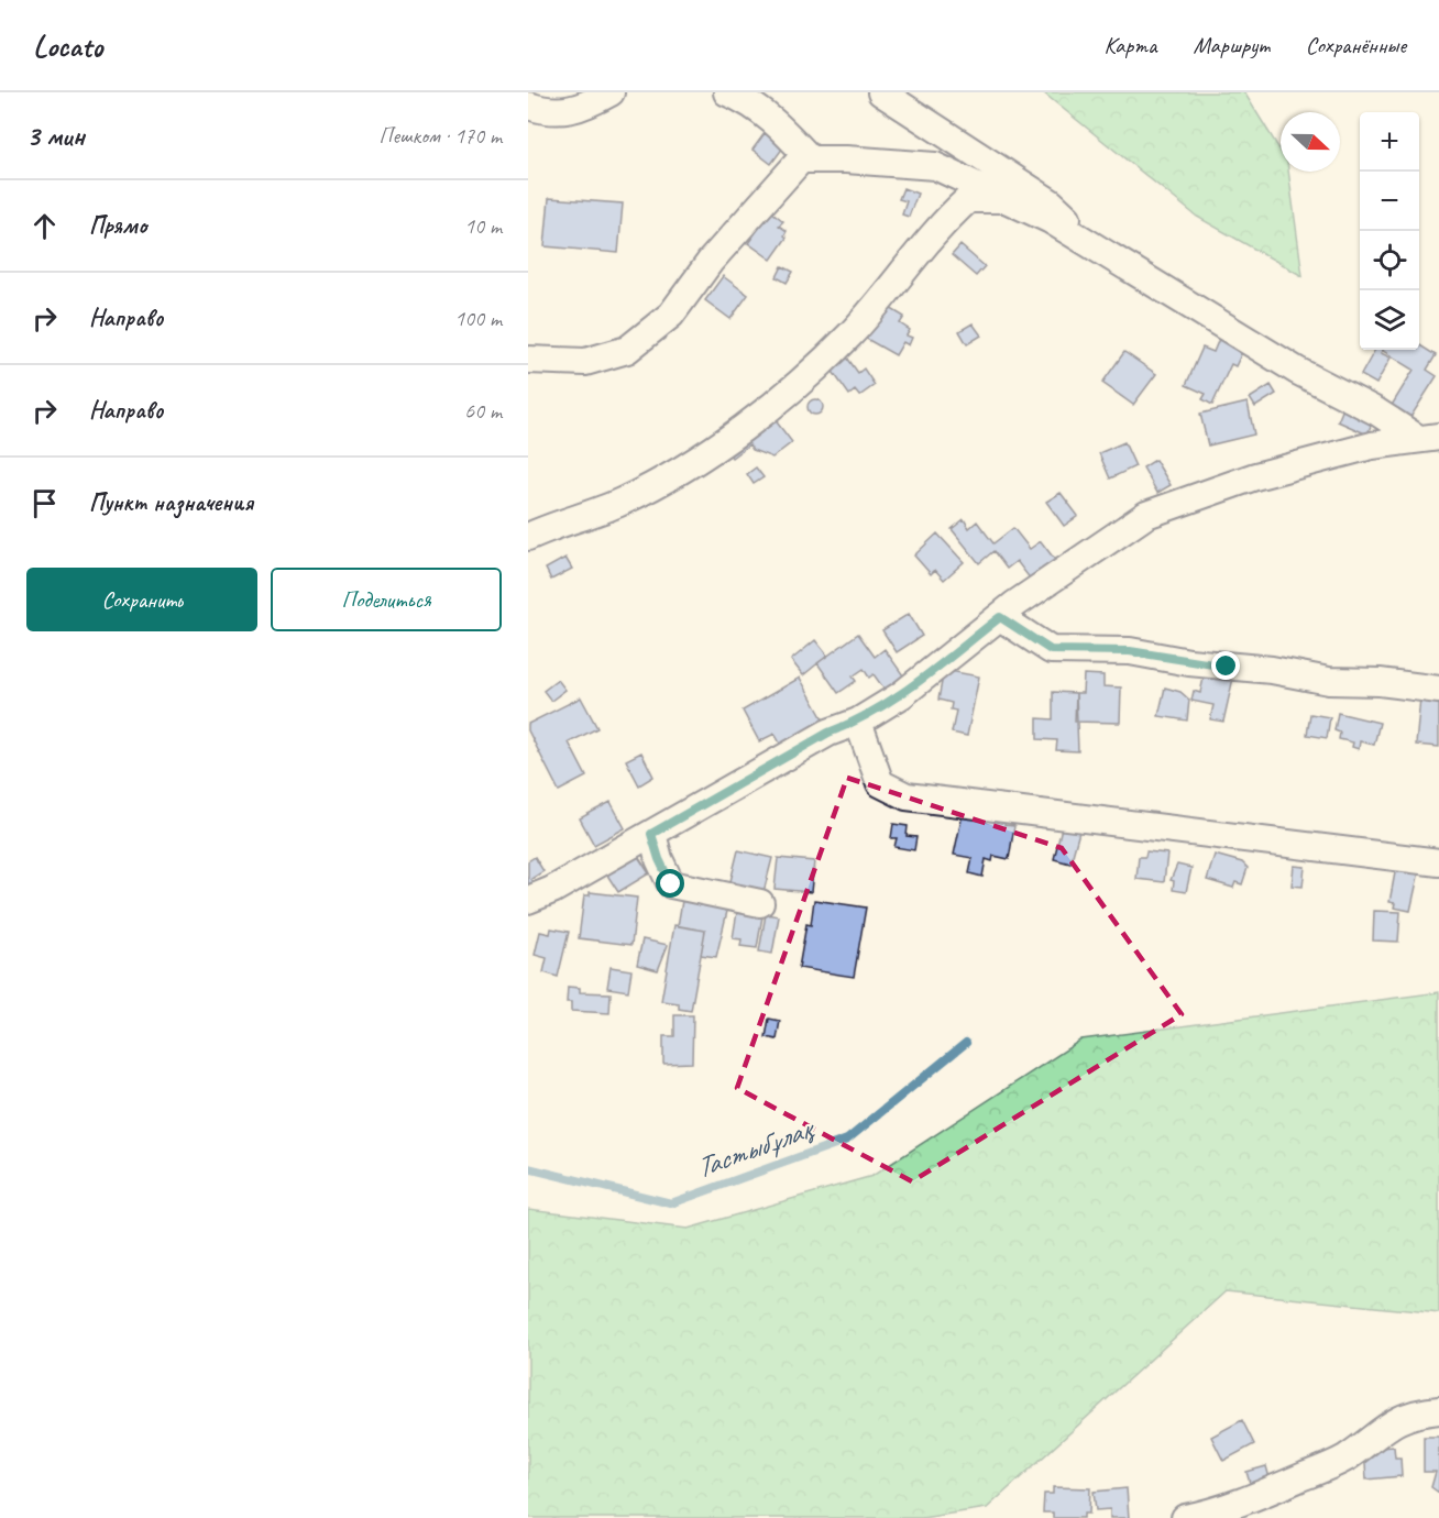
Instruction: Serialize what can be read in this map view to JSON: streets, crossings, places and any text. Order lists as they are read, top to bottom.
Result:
{
  "water": ["Тастыбұлақ"],
  "north": "right",
  "page": {
    "header": "Locato",
    "nav": ["Карта", "Маршрут", "Сохранённые"],
    "heading": ["3 мин", "Пешком · 170 m"],
    "map_buttons": ["+", "−"],
    "list": [
      ["Прямо", "10 m"],
      ["Направо", "100 m"],
      ["Направо", "60 m"],
      "Пункт назначения"
    ],
    "buttons": ["Сохранить", "Поделиться"]
  }
}
